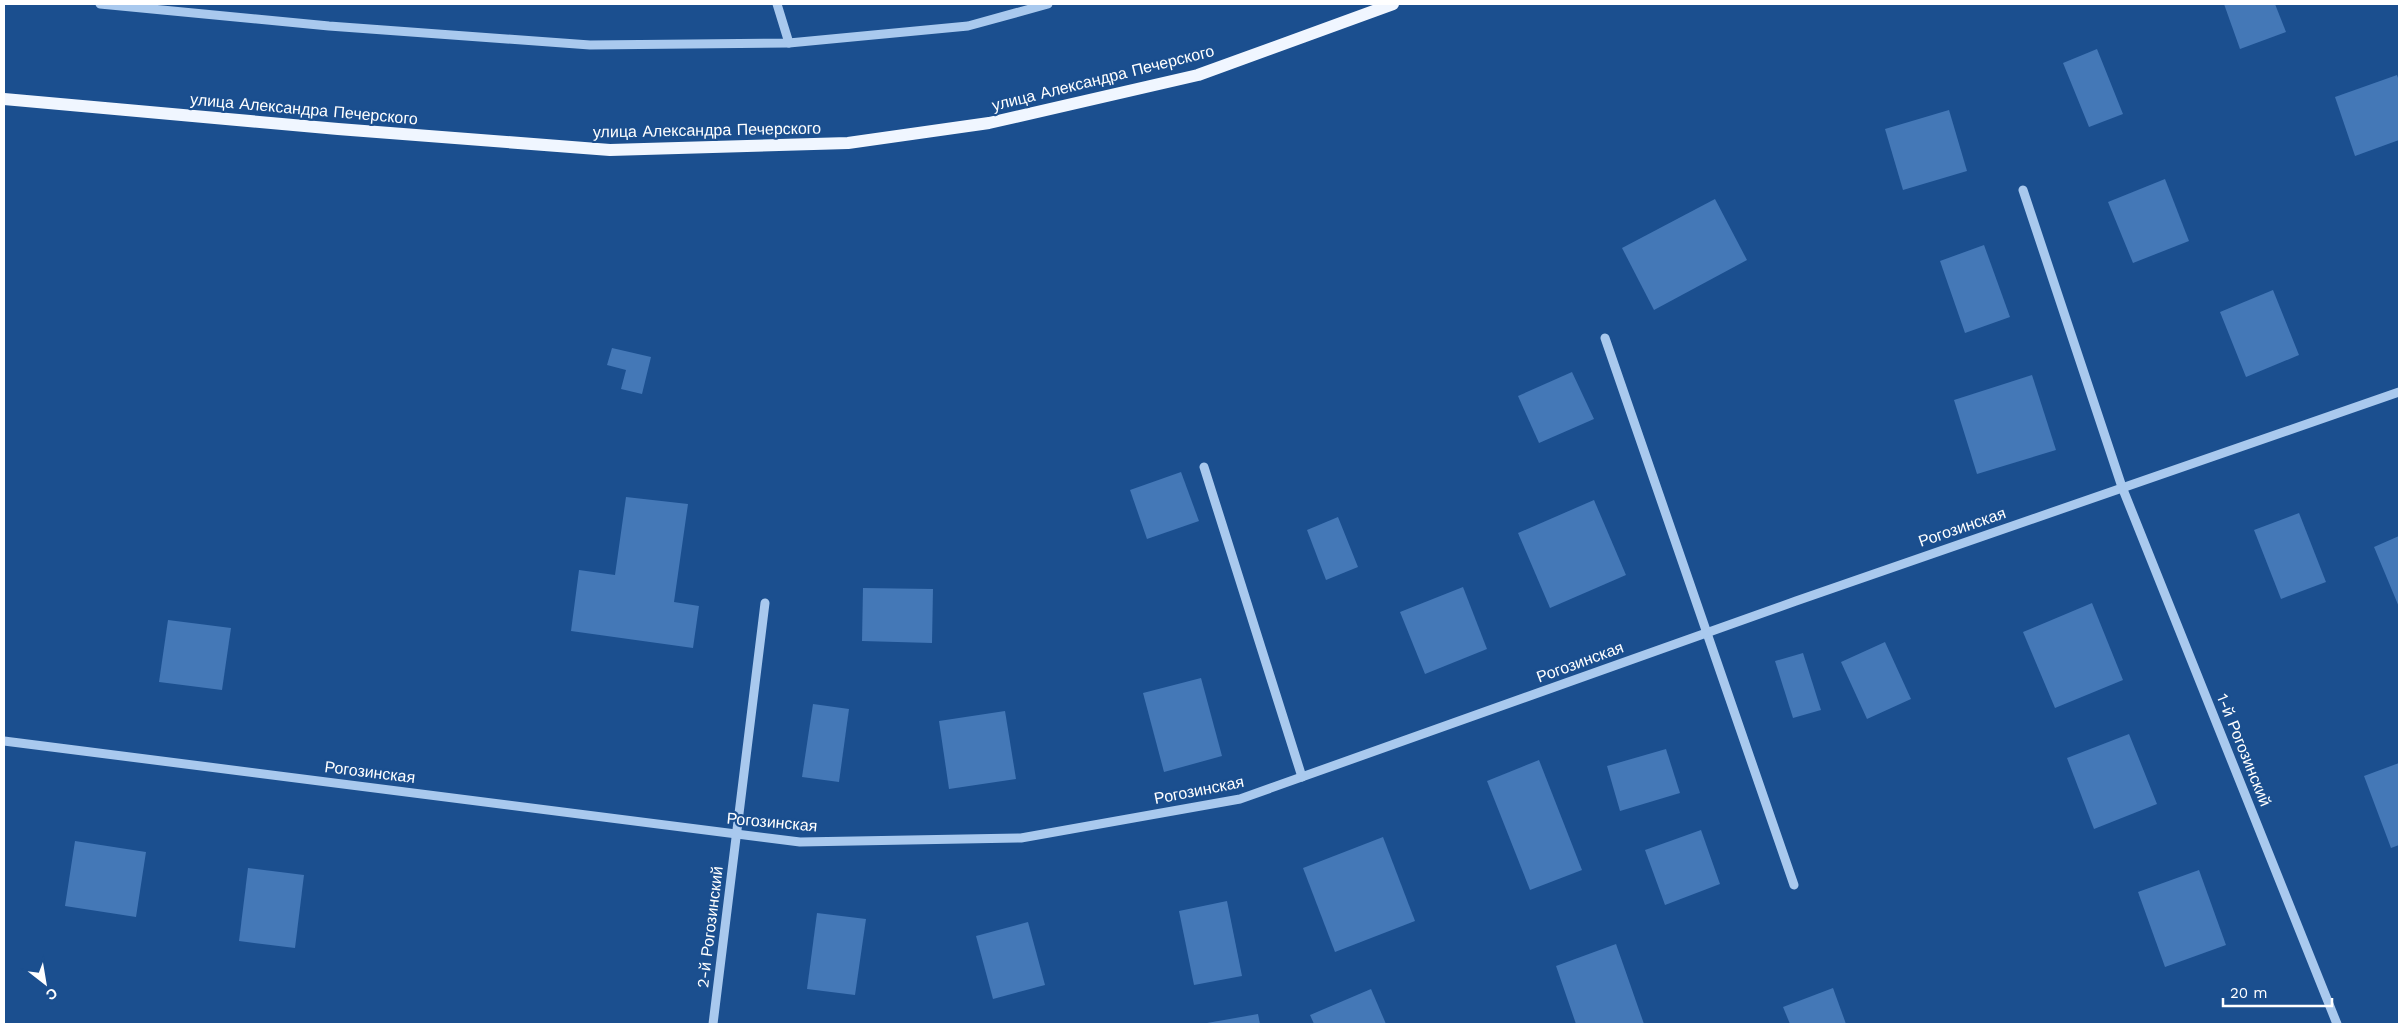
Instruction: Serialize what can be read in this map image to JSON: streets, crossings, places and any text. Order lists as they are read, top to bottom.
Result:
{
  "streets": {
    "main road": ["улица Александра Печерского"],
    "street": ["Рогозинская", "1-й Рогозинский", "2-й Рогозинский"]
  },
  "crossings": [
    ["Рогозинская", "1-й Рогозинский"],
    ["Рогозинская", "2-й Рогозинский"]
  ],
  "scale_bar": "20 m",
  "north": "bottom right"
}
